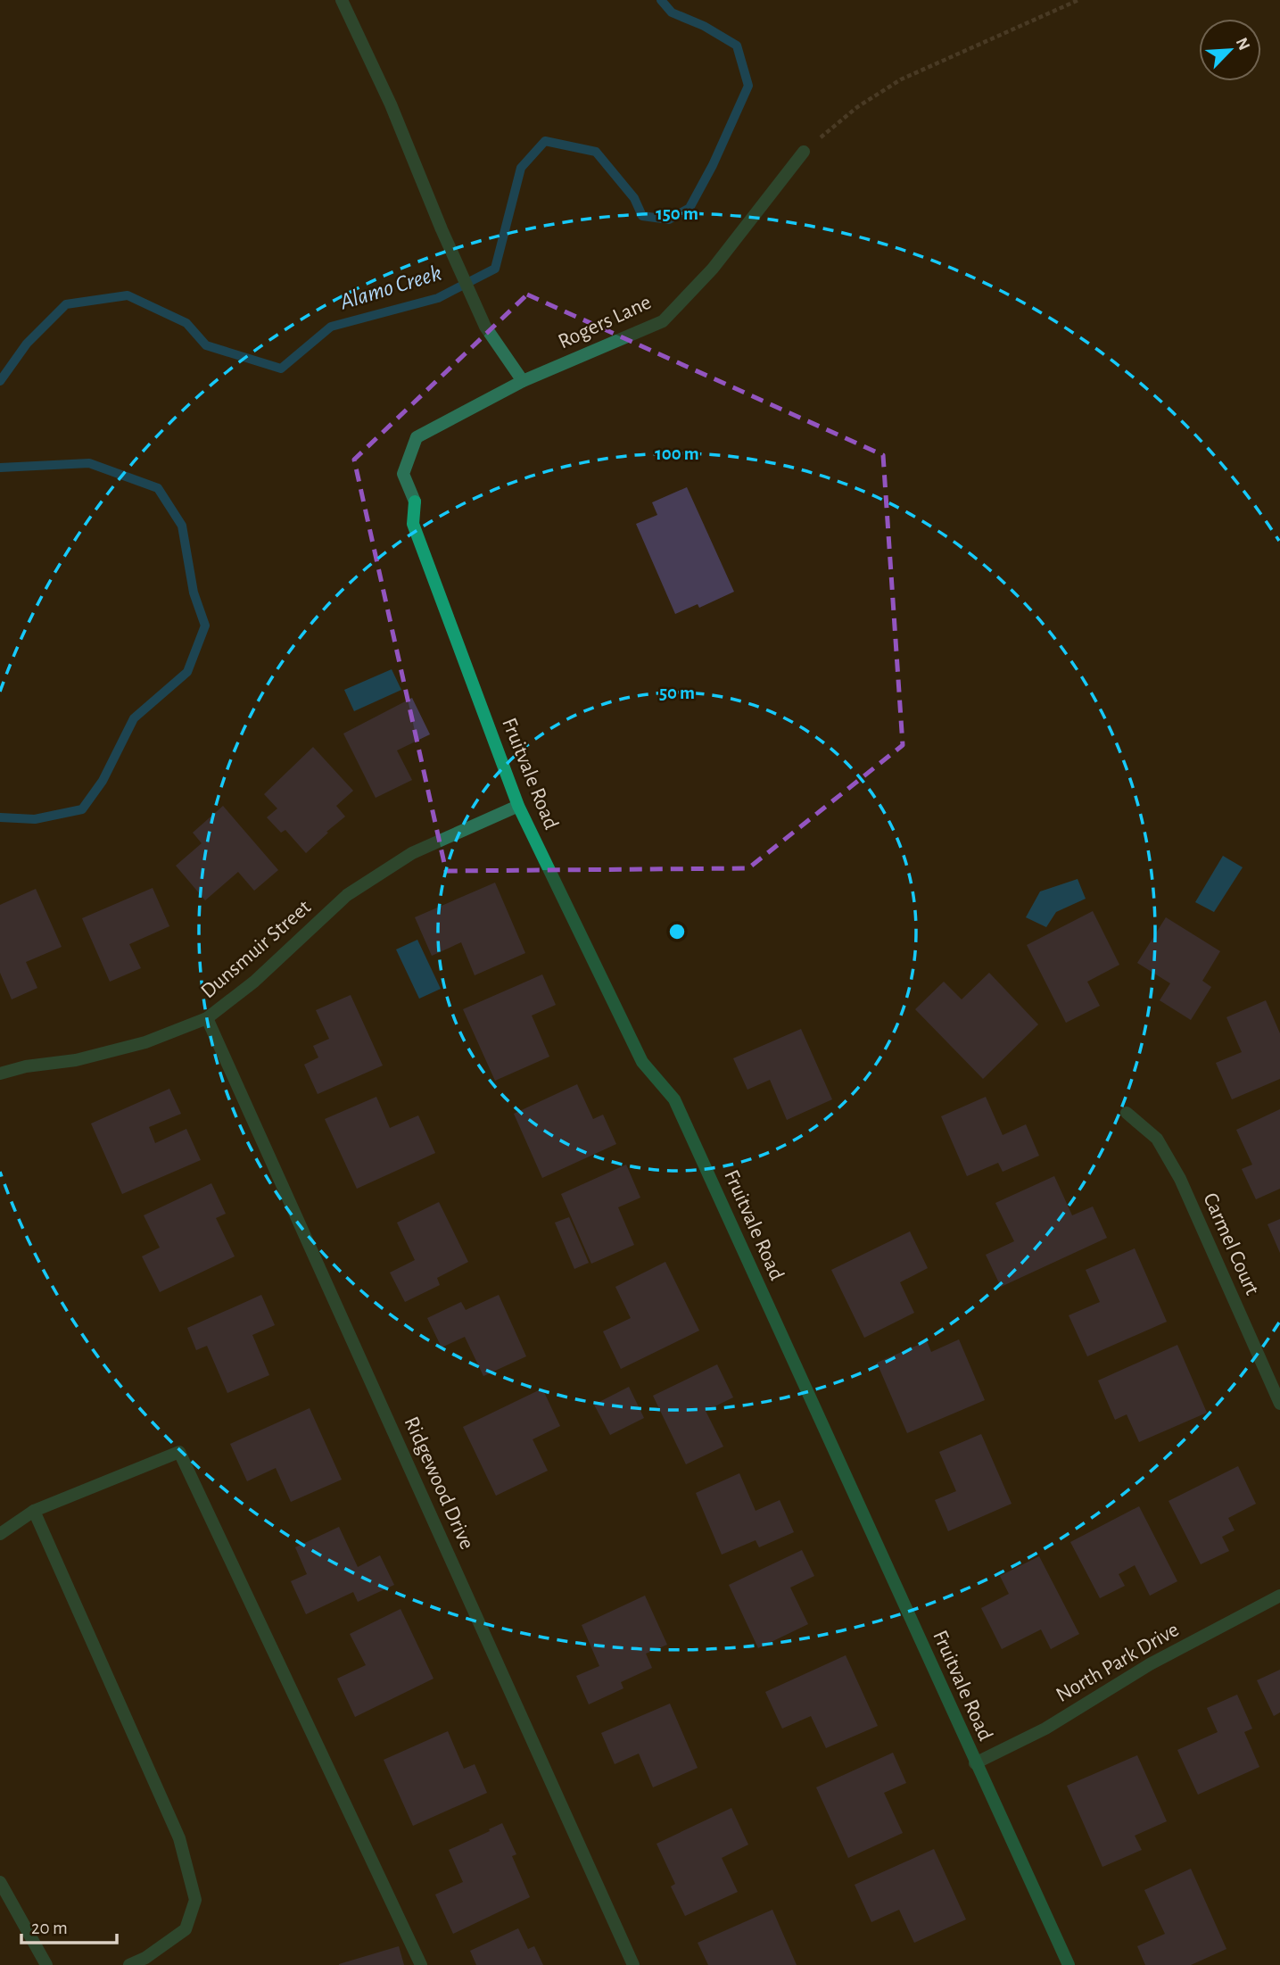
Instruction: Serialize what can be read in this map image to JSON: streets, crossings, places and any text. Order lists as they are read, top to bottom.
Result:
{
  "streets": {
    "street": [
      "Rogers Lane",
      "Fruitvale Road",
      "Dunsmuir Street",
      "Carmel Court",
      "Ridgewood Drive",
      "North Park Drive"
    ]
  },
  "crossings": [
    ["Rogers Lane", "Fruitvale Road"],
    ["Fruitvale Road", "Dunsmuir Street"],
    ["Fruitvale Road", "North Park Drive"],
    ["Dunsmuir Street", "Ridgewood Drive"]
  ],
  "water": ["Alamo Creek"],
  "scale_bar": "20 m",
  "north": "top right",
  "rings": ["150 m", "100 m", "50 m"]
}
